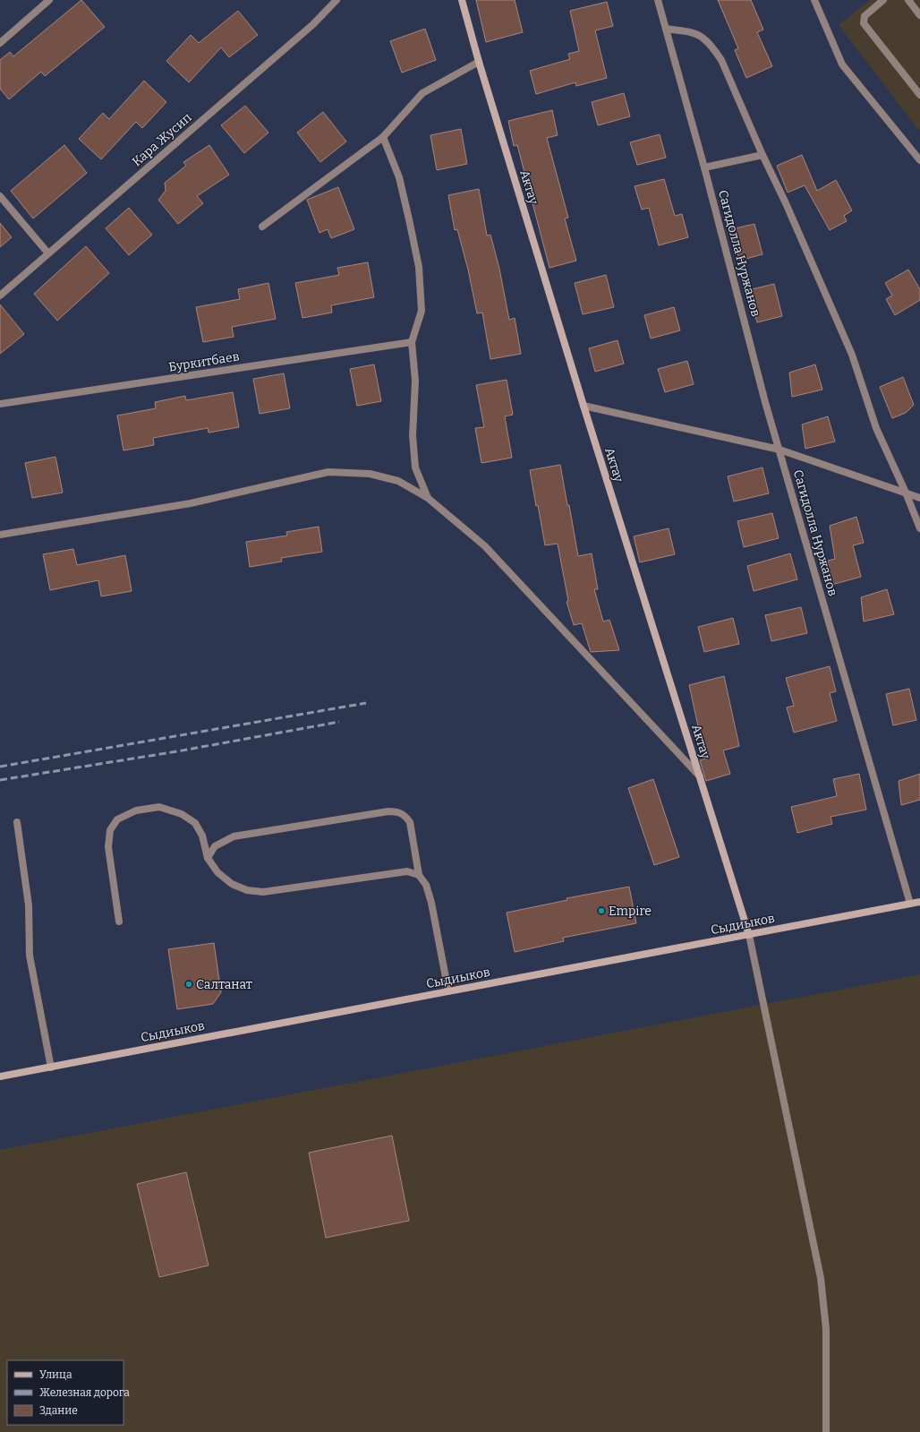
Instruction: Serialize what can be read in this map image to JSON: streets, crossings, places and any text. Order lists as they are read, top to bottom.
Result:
{
  "streets": {
    "street": [
      "Кара Жусип",
      "Актау",
      "Сагидолла Нуржанов",
      "Буркитбаев",
      "Сыдиыков"
    ]
  },
  "crossings": [
    ["Актау", "Сыдиыков"],
    ["Сагидолла Нуржанов", "Сыдиыков"]
  ],
  "places": ["Empire", "Салтанат"],
  "legend": ["Улица", "Железная дорога", "Здание"]
}
